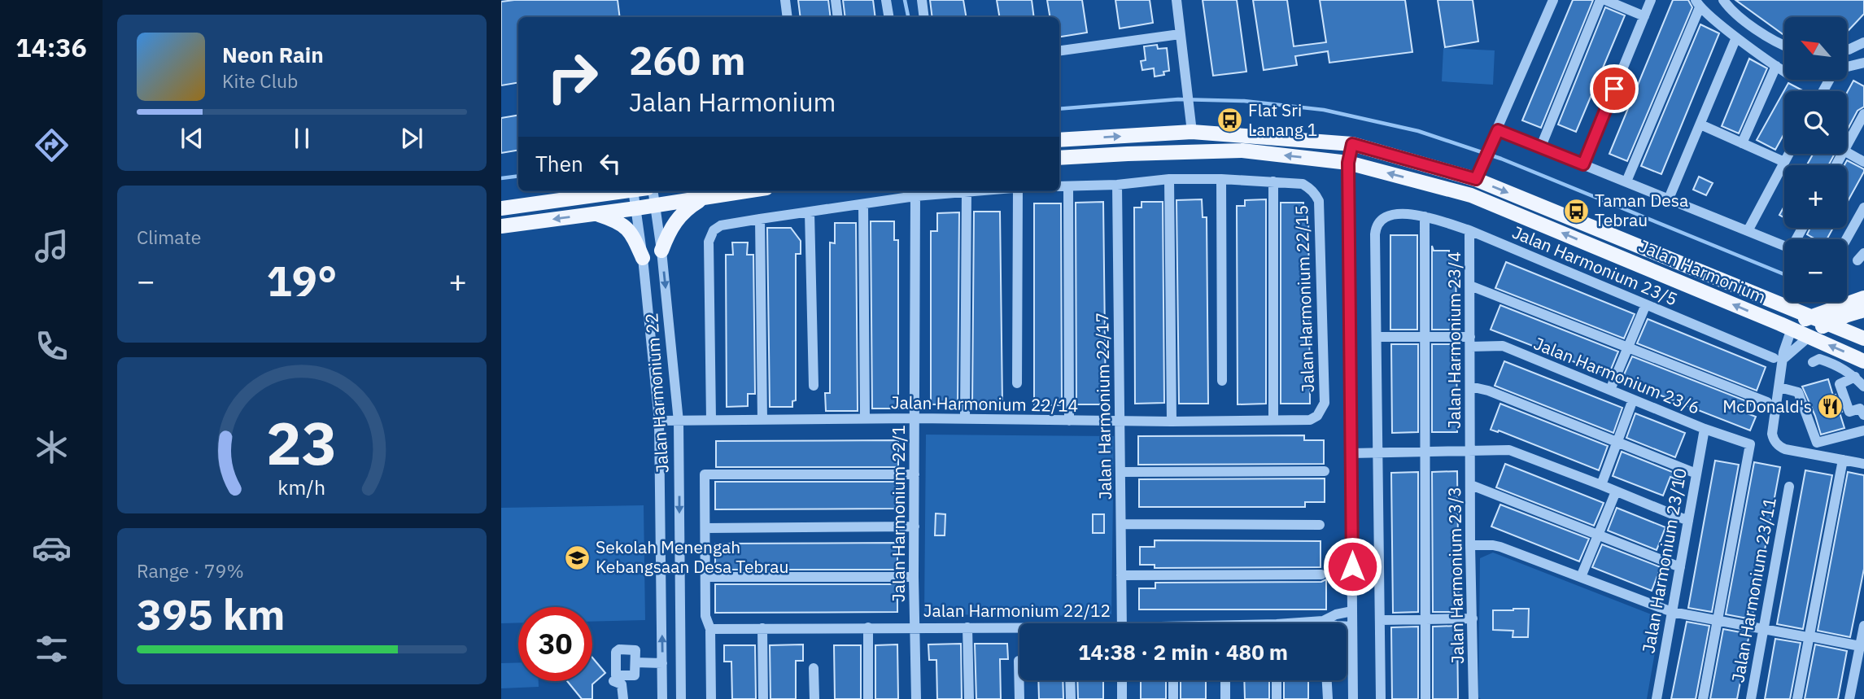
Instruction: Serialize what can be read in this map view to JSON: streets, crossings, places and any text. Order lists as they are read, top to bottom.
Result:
{
  "streets": {
    "main road": ["Jalan Harmonium"],
    "street": [
      "Jalan Harmonium 23/5",
      "Jalan Harmonium 22/15",
      "Jalan Harmonium 23/4",
      "Jalan Harmonium 23/6",
      "Jalan Harmonium 22",
      "Jalan Harmonium 22/14",
      "Jalan Harmonium 22/17",
      "Jalan Harmonium 22/1",
      "Jalan Harmonium 23/10",
      "Jalan Harmonium 23/3",
      "Jalan Harmonium 23/11",
      "Jalan Harmonium 22/12"
    ]
  },
  "crossings": [
    ["Jalan Harmonium 23/5", "Jalan Harmonium 23/4"],
    ["Jalan Harmonium 23/5", "Jalan Harmonium 23/6"],
    ["Jalan Harmonium 22/15", "Jalan Harmonium 22/14"],
    ["Jalan Harmonium 22/15", "Jalan Harmonium 22/17"],
    ["Jalan Harmonium 23/4", "Jalan Harmonium 23/6"],
    ["Jalan Harmonium 23/4", "Jalan Harmonium 23/3"],
    ["Jalan Harmonium 23/6", "Jalan Harmonium 23/10"],
    ["Jalan Harmonium 22", "Jalan Harmonium 22/14"],
    ["Jalan Harmonium 22/14", "Jalan Harmonium 22/17"],
    ["Jalan Harmonium 22/14", "Jalan Harmonium 22/1"],
    ["Jalan Harmonium 22/1", "Jalan Harmonium 22/12"]
  ],
  "places": {
    "bus stop": ["Flat Sri Lanang 1", "Taman Desa Tebrau"],
    "restaurant": ["McDonald's"],
    "school or university": ["Sekolah Menengah Kebangsaan Desa Tebrau"]
  },
  "north": "top left",
  "page": {
    "tabs": "14:36",
    "map_buttons": ["+", "−"],
    "turn": ["260 m", "Jalan Harmonium"],
    "song": ["Neon Rain", "Kite Club"],
    "then": "Then",
    "tile": [
      "Climate",
      ["Range · 79%", "395 km"]
    ],
    "heat": ["−", "19°", "+"],
    "limit": "30",
    "trip": "14:38 · 2 min · 480 m",
    "gauge": ["23", "km/h"]
  }
}
